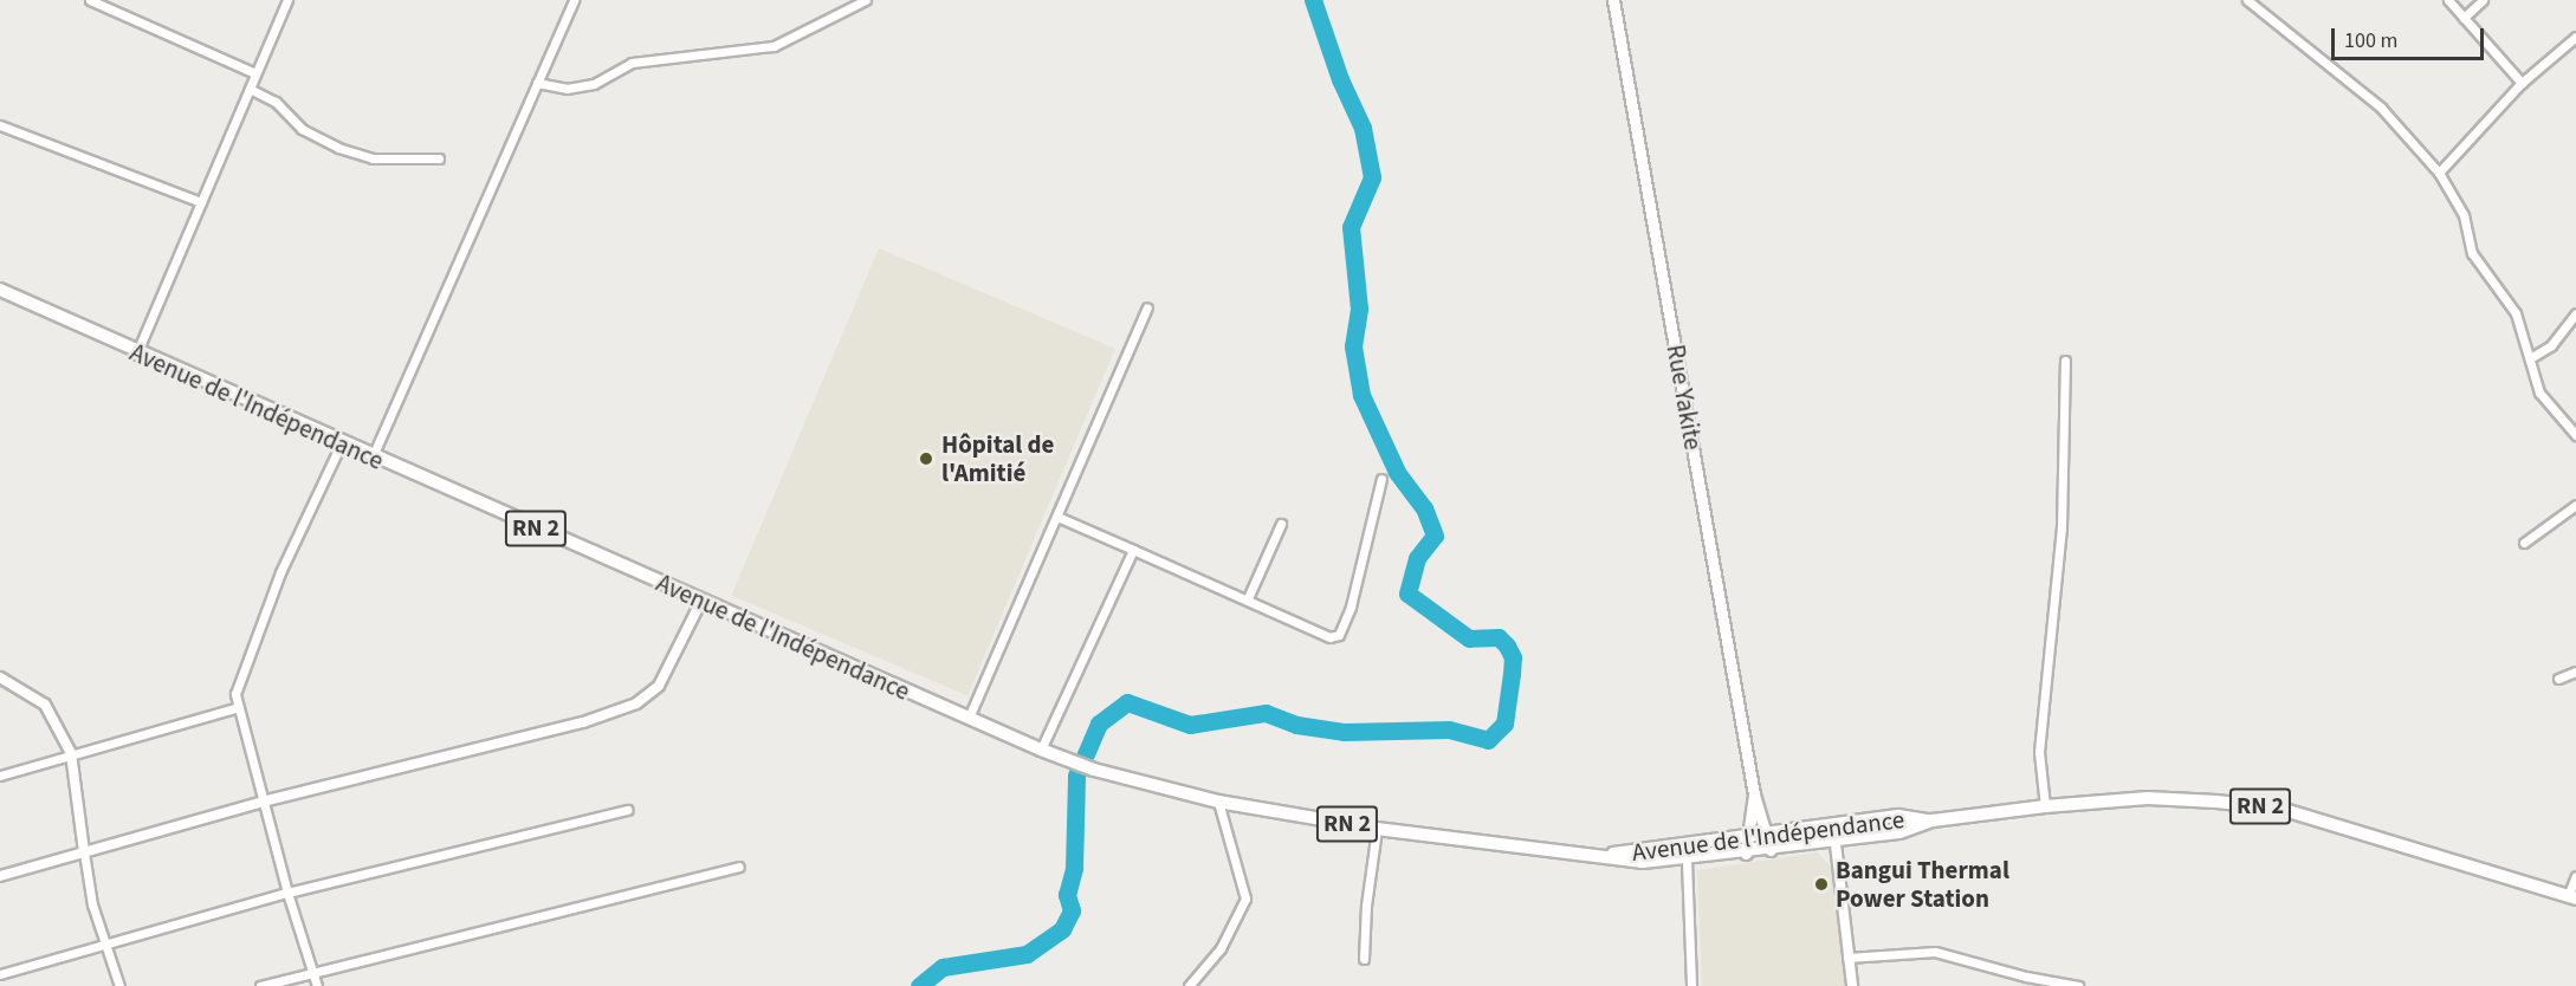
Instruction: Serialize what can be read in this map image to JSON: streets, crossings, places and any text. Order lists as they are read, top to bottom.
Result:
{
  "streets": {
    "main road": ["Rue Yakite", "Avenue de l'Indépendance", "RN 2"]
  },
  "crossings": [
    ["Rue Yakite", "Avenue de l'Indépendance"]
  ],
  "places": ["Hôpital de l'Amitié", "Bangui Thermal Power Station"],
  "scale_bar": "100 m"
}
